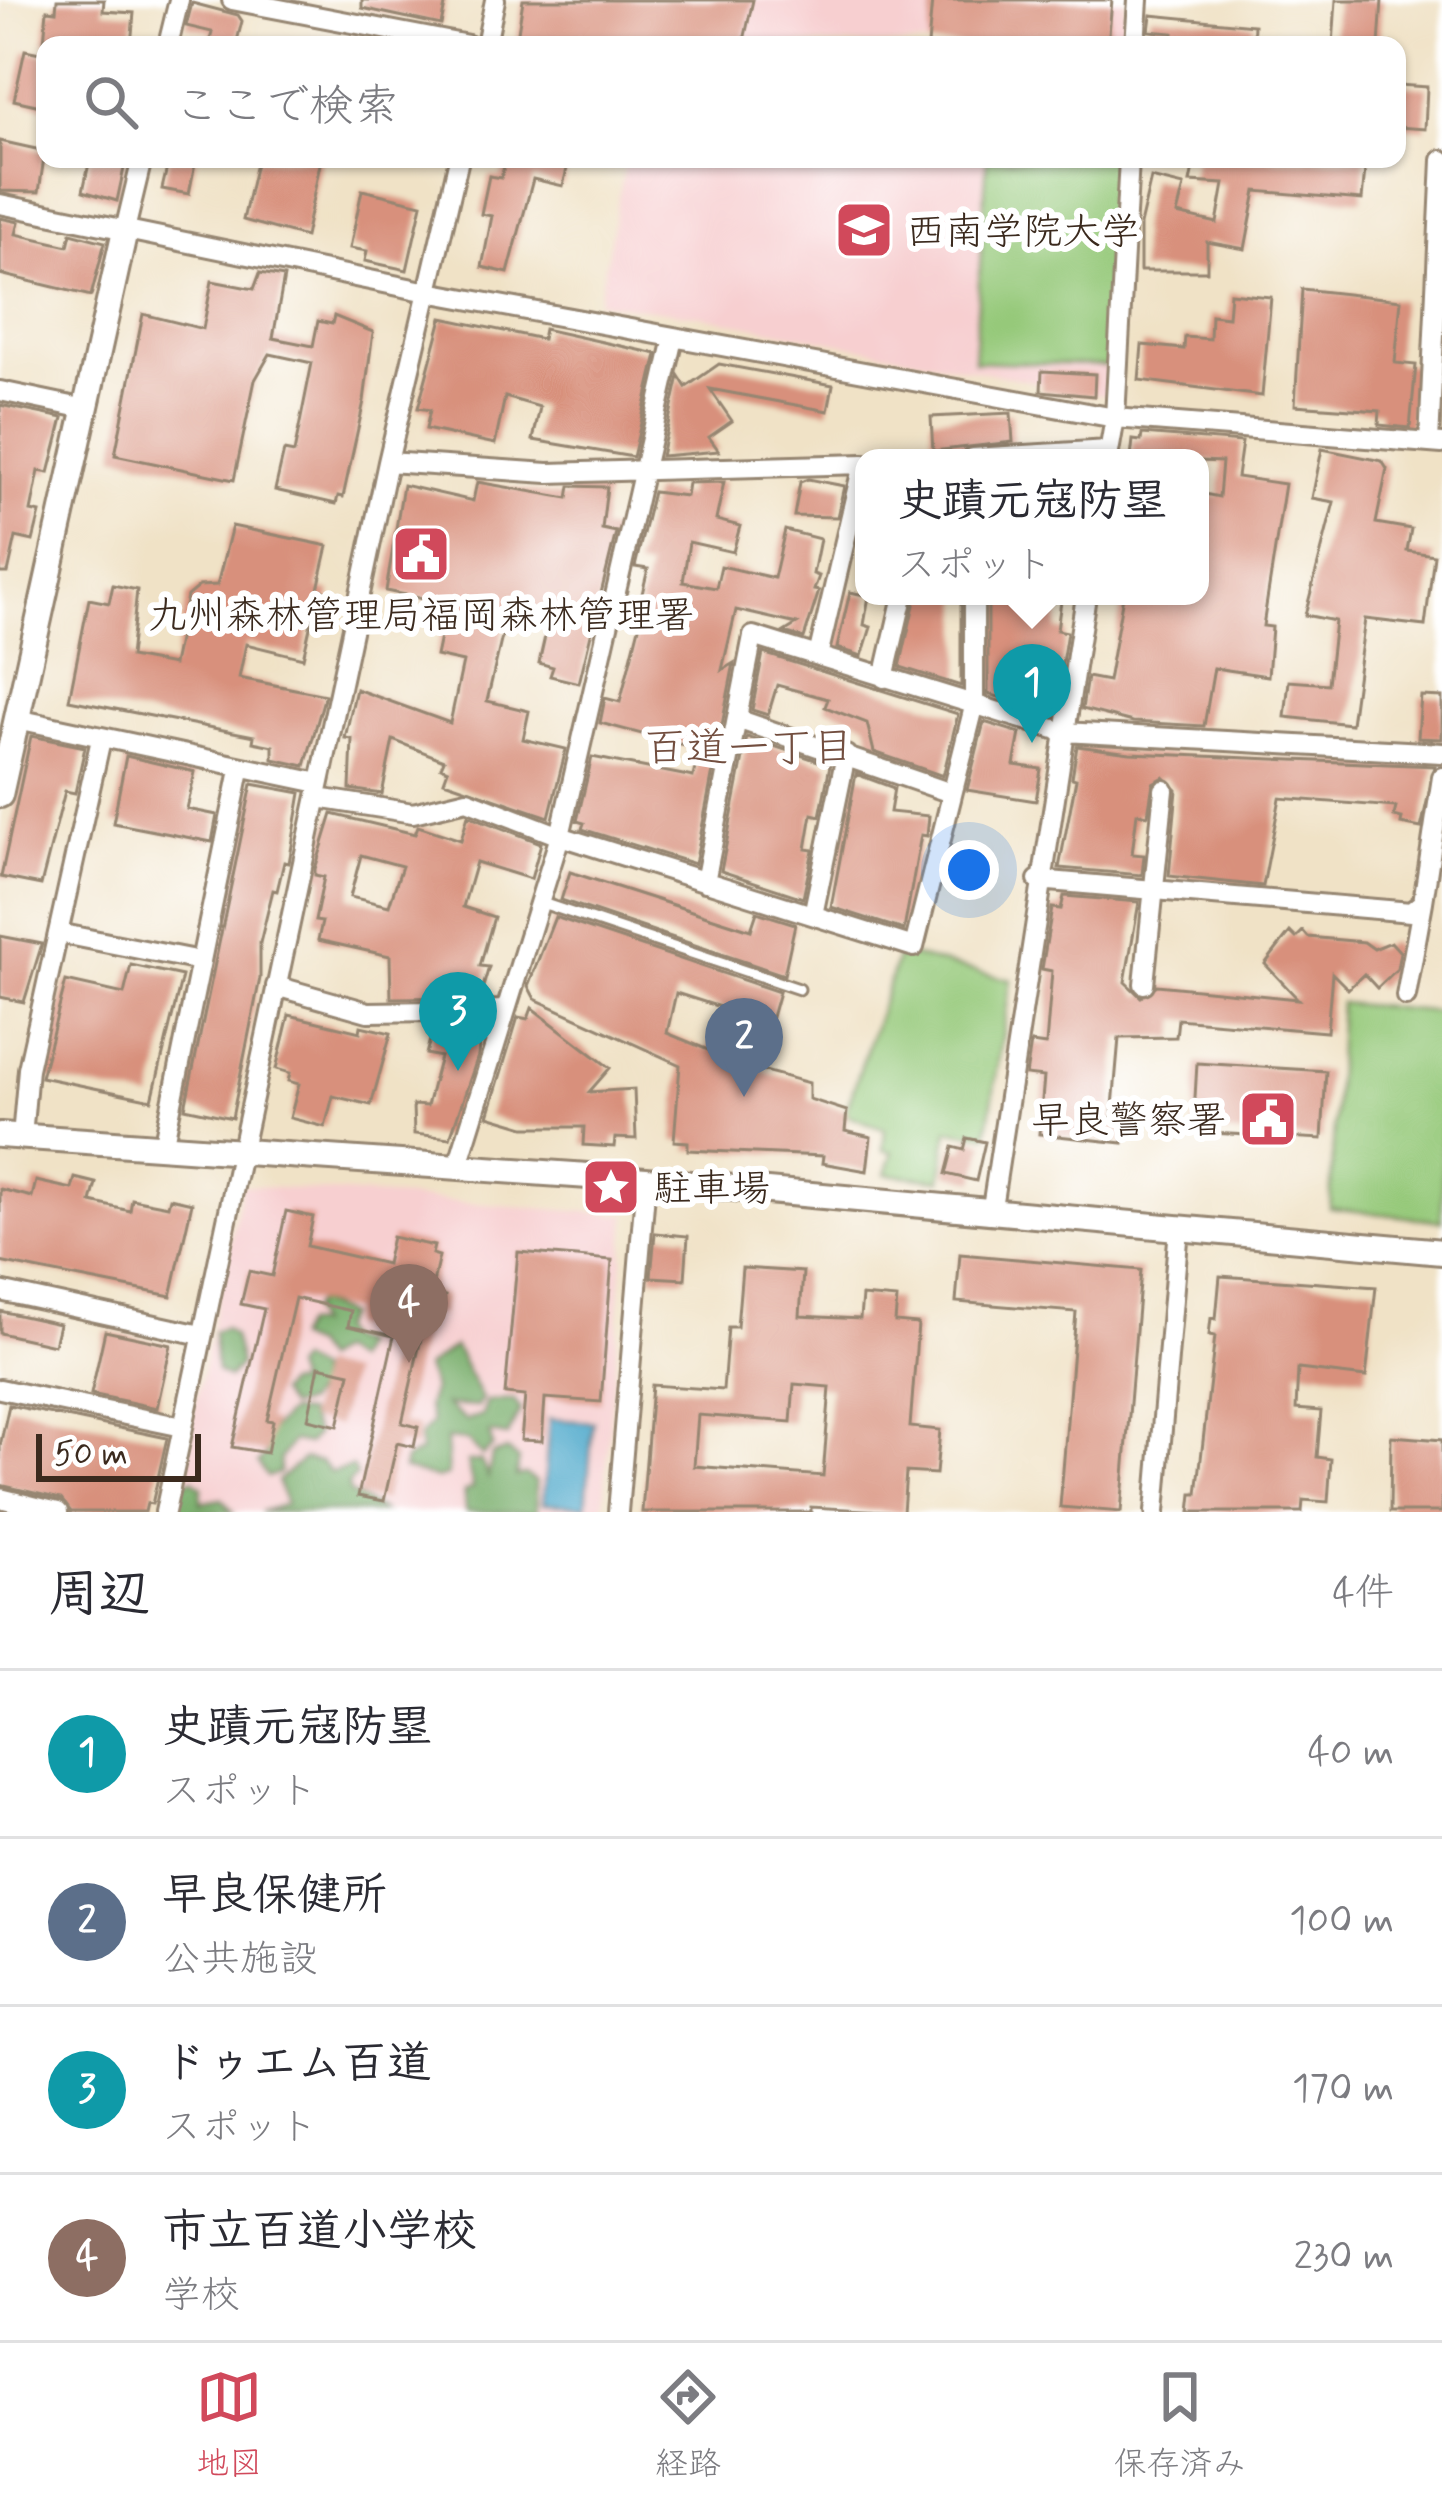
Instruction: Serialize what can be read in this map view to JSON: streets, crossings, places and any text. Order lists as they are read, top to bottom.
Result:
{
  "districts": ["百道一丁目"],
  "places": {
    "school or university": ["西南学院大学"],
    "public building": ["九州森林管理局福岡森林管理署", "早良警察署"],
    "place": ["駐車場"]
  },
  "scale_bar": "50 m",
  "page": {
    "search": "ここで検索",
    "popup": ["史蹟元寇防塁", "スポット"],
    "pins": [
      "1",
      "3",
      "2",
      "4"
    ],
    "scale": "50 m",
    "heading": ["周辺", "4件"],
    "list": [
      {
        "mark": "1",
        "name": "史蹟元寇防塁",
        "note": "スポット",
        "value": "40 m"
      },
      {
        "mark": "2",
        "name": "早良保健所",
        "note": "公共施設",
        "value": "100 m"
      },
      {
        "mark": "3",
        "name": "ドゥエム百道",
        "note": "スポット",
        "value": "170 m"
      },
      {
        "mark": "4",
        "name": "市立百道小学校",
        "note": "学校",
        "value": "230 m"
      }
    ],
    "nav": ["地図", "経路", "保存済み"]
  }
}
